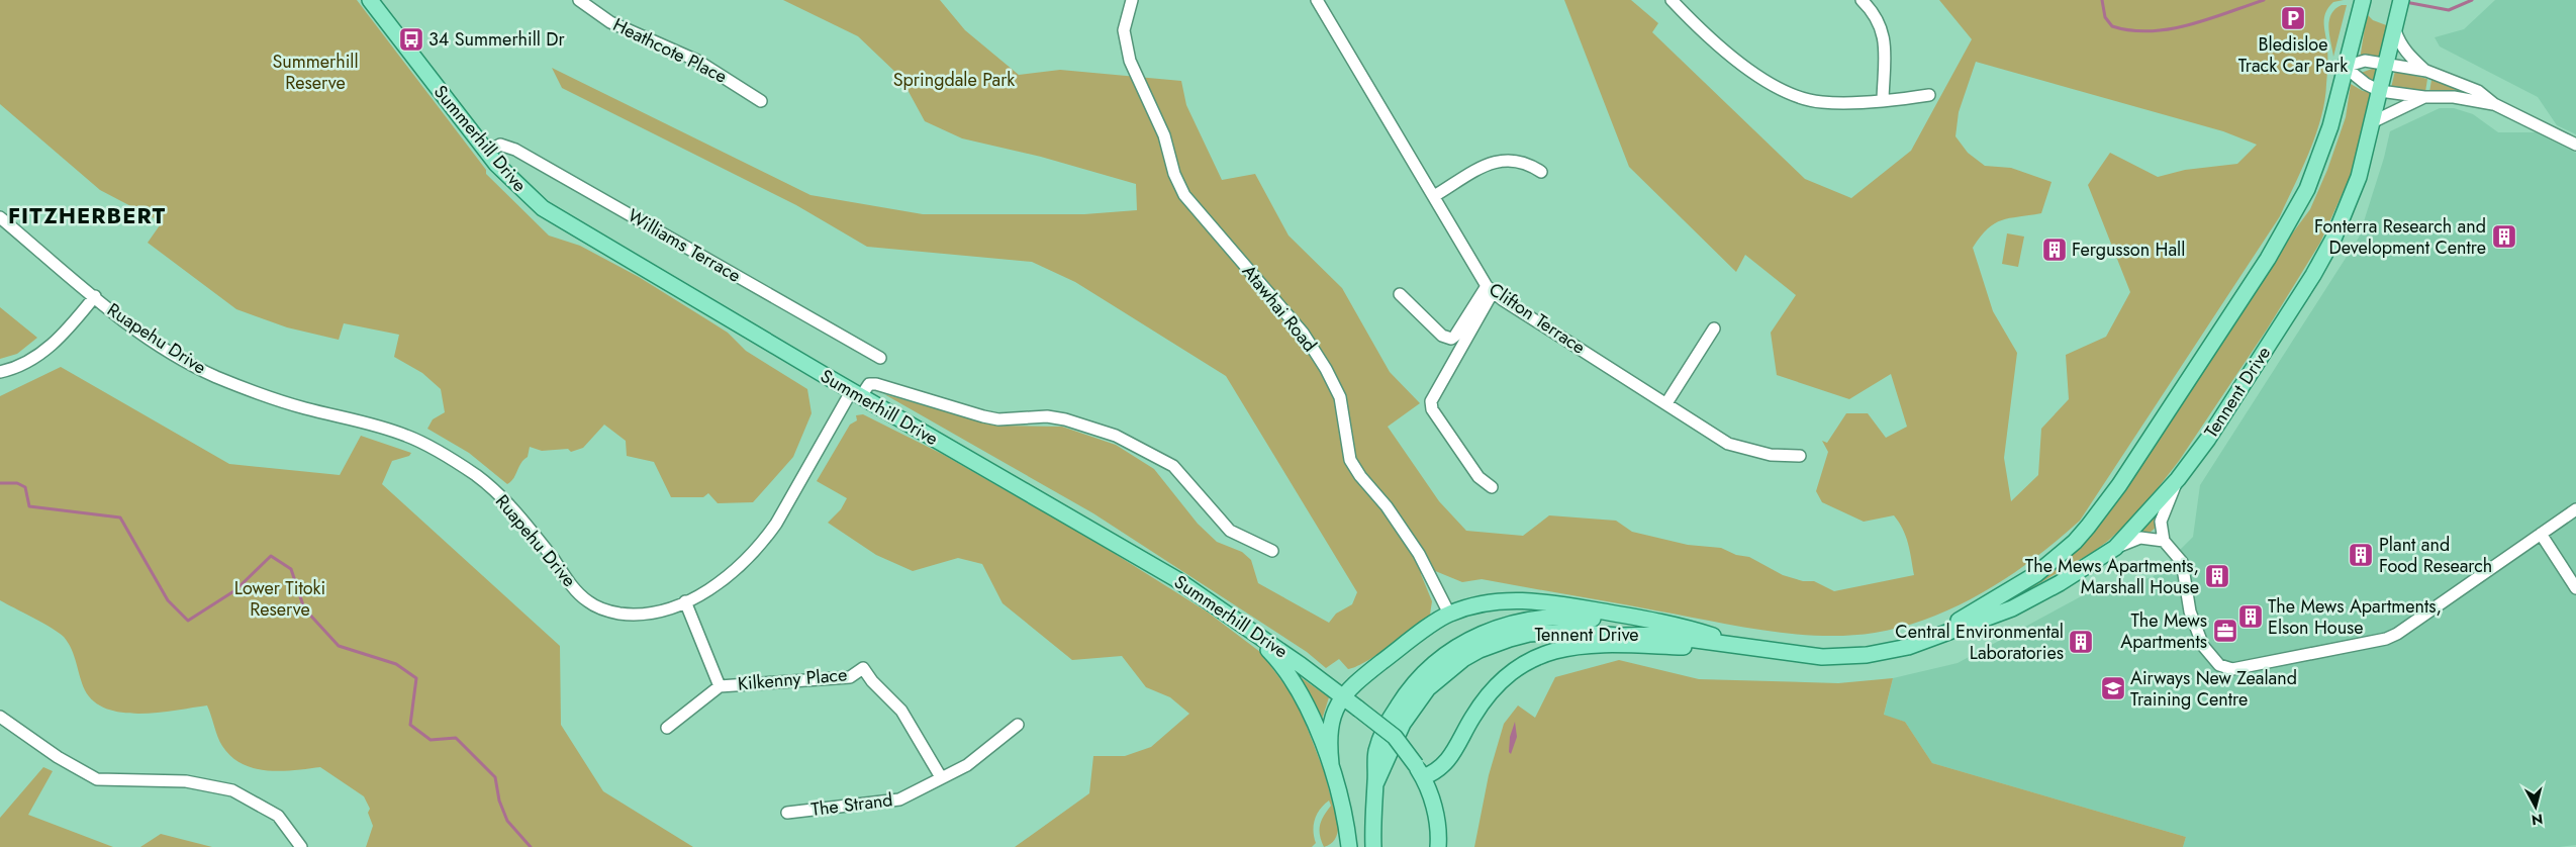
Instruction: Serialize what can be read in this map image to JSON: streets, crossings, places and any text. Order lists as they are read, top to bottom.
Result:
{
  "streets": {
    "main road": ["Summerhill Drive", "Tennent Drive"],
    "street": [
      "Heathcote Place",
      "Williams Terrace",
      "Atawhai Road",
      "Clifton Terrace",
      "Ruapehu Drive",
      "Kilkenny Place",
      "The Strand"
    ]
  },
  "crossings": [
    ["Summerhill Drive", "Williams Terrace"],
    ["Summerhill Drive", "Ruapehu Drive"],
    ["Ruapehu Drive", "Kilkenny Place"],
    ["Kilkenny Place", "The Strand"]
  ],
  "districts": ["FITZHERBERT"],
  "parks": ["Summerhill Reserve", "Springdale Park", "Lower Titoki Reserve"],
  "places": {
    "parking": ["Bledisloe Track Car Park"],
    "bus stop": ["34 Summerhill Dr"],
    "building": [
      "Fonterra Research and Development Centre",
      "Fergusson Hall",
      "Plant and Food Research",
      "The Mews Apartments, Marshall House",
      "The Mews Apartments, Elson House",
      "Central Environmental Laboratories"
    ],
    "office": ["The Mews Apartments"],
    "school or university": ["Airways New Zealand Training Centre"]
  },
  "north": "bottom"
}
